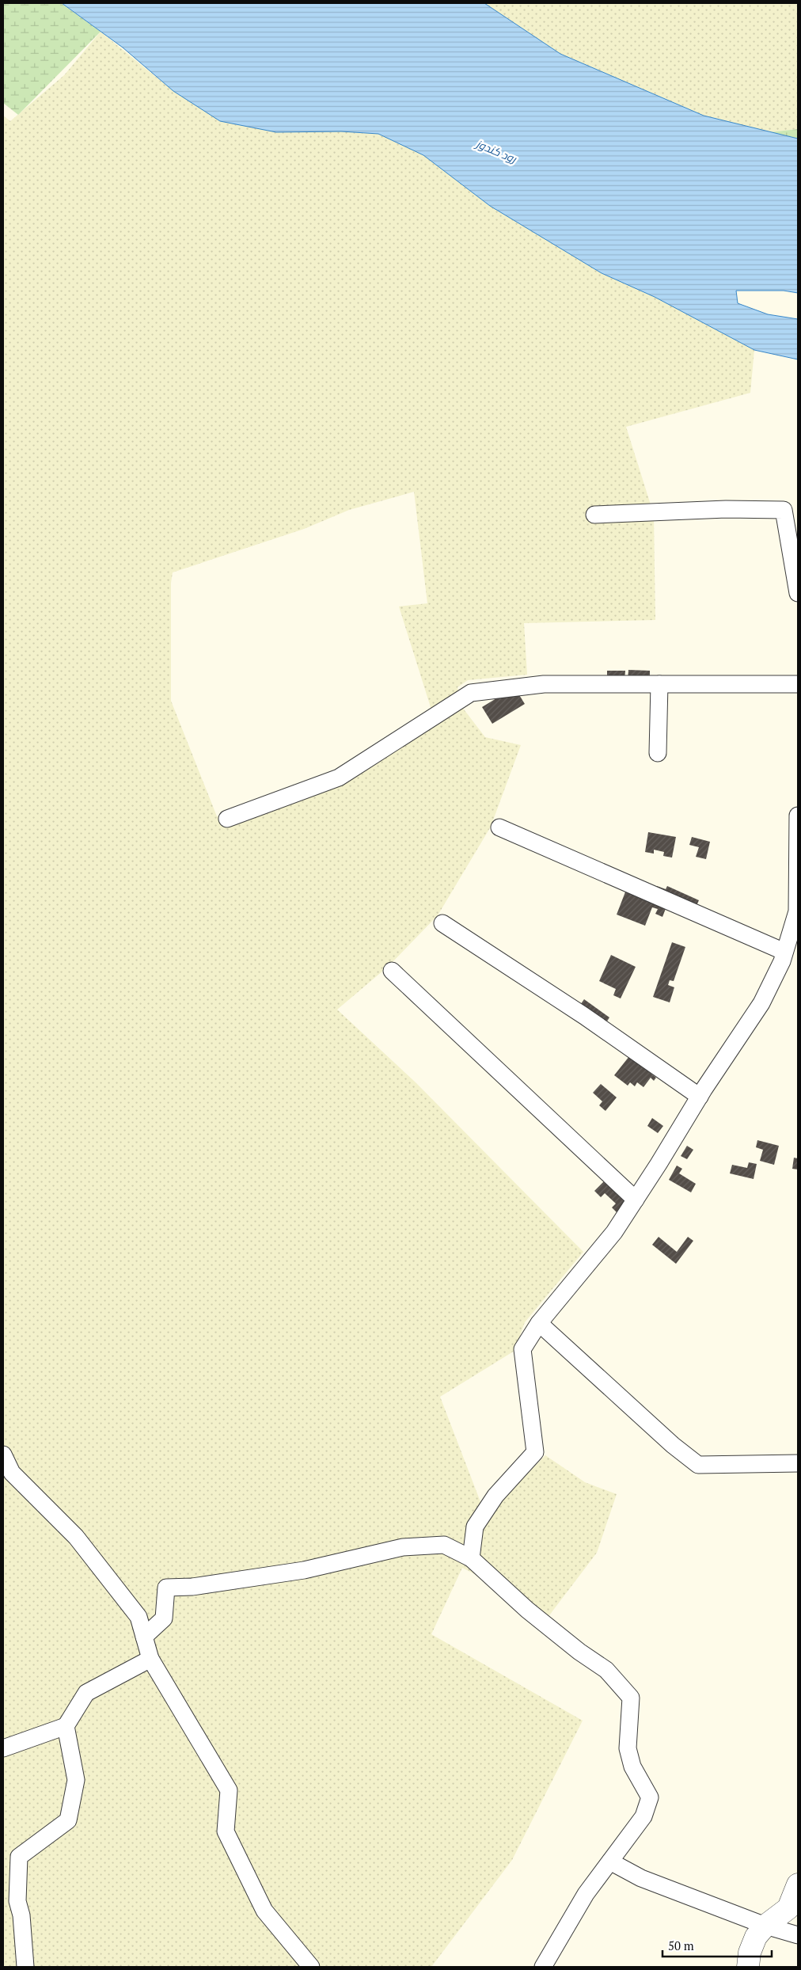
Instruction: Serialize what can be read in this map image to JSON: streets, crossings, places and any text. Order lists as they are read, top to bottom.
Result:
{
  "water": ["رود کندوز"],
  "scale_bar": "50 m"
}
